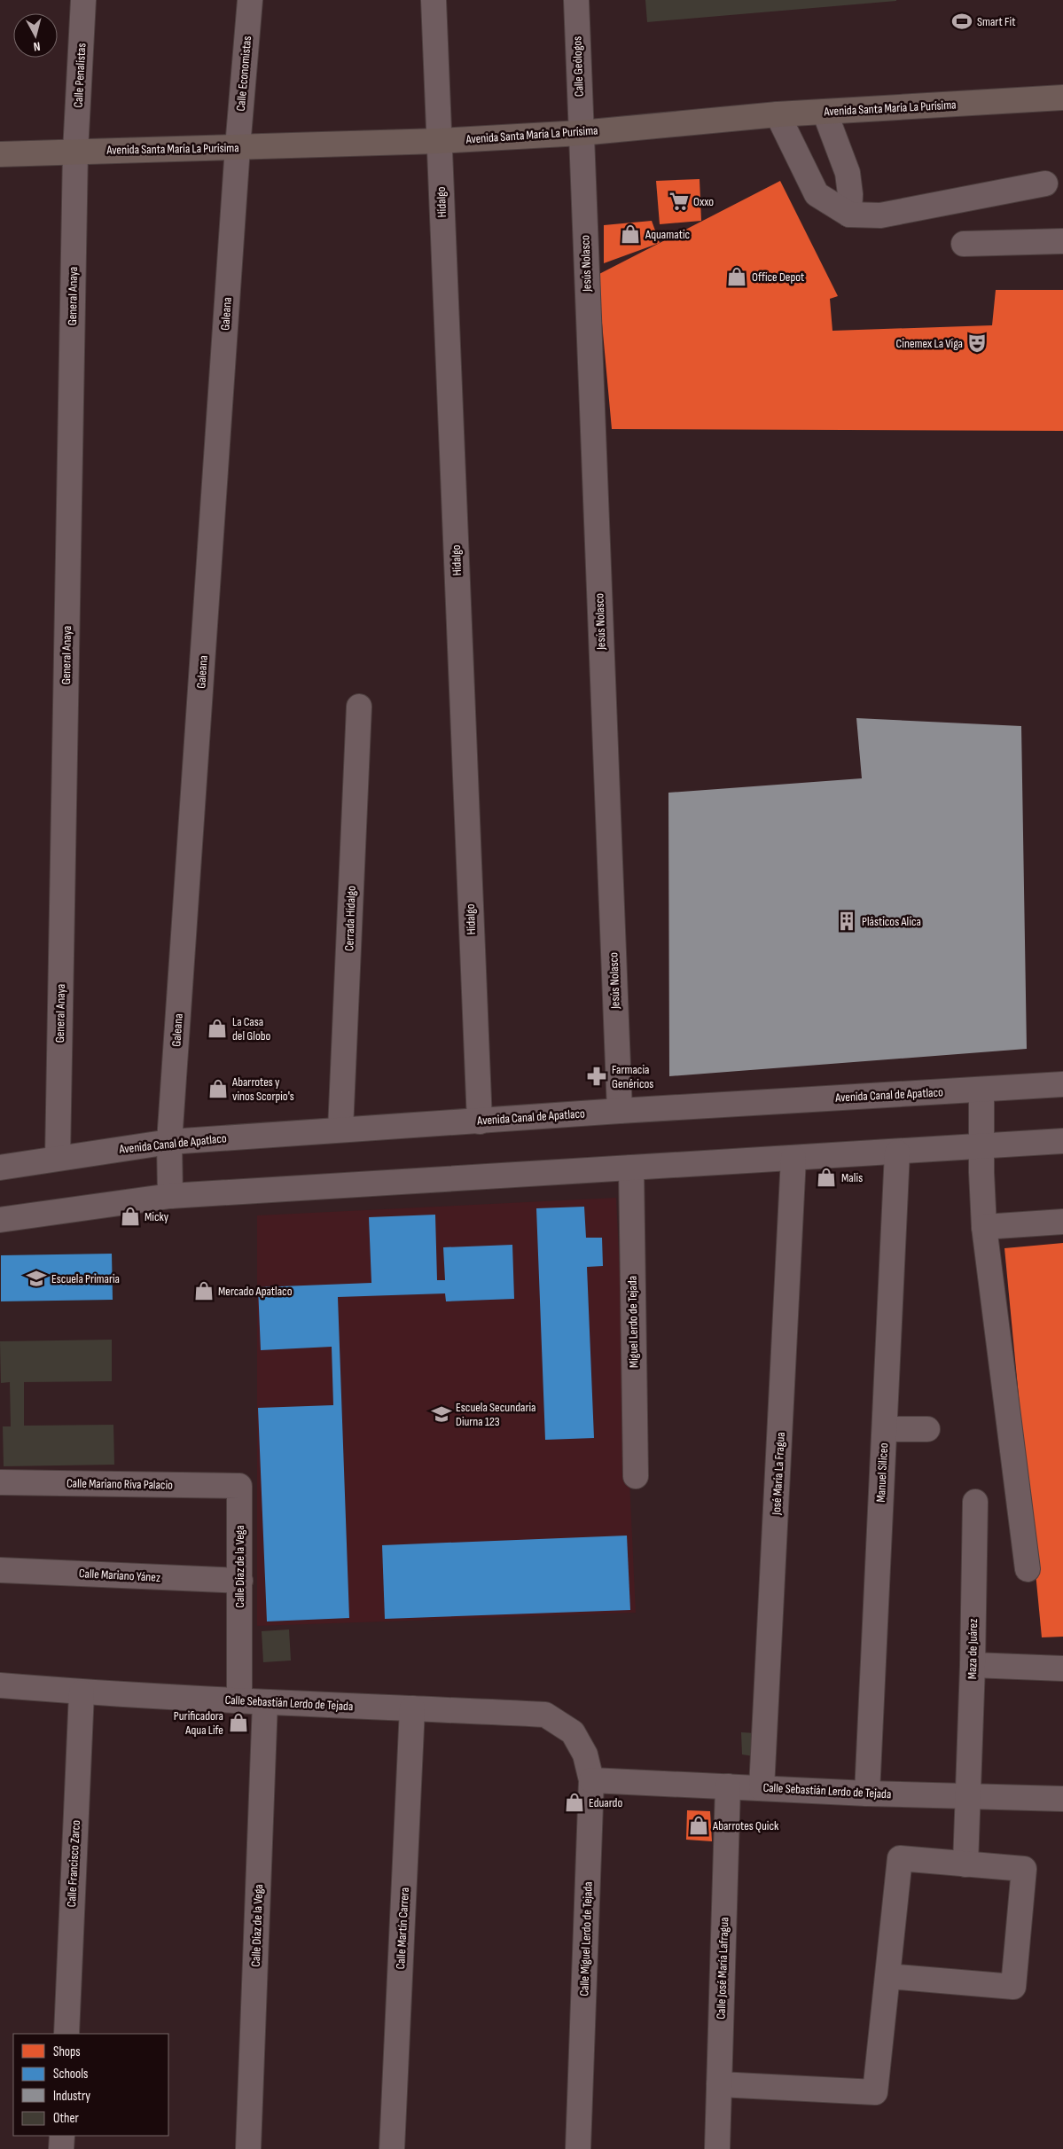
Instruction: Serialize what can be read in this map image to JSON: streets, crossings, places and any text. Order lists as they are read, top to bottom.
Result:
{
  "streets": {
    "main road": ["Avenida Santa María La Purísima"],
    "street": [
      "Calle Geólogos",
      "Calle Economistas",
      "Calle Penalistas",
      "Hidalgo",
      "Jesús Nolasco",
      "General Anaya",
      "Galeana",
      "Cerrada Hidalgo",
      "Avenida Canal de Apatlaco",
      "Miguel Lerdo de Tejada",
      "Manuel Siliceo",
      "José María La Fragua",
      "Calle Mariano Riva Palacio",
      "Calle Díaz de la Vega",
      "Calle Mariano Yánez",
      "Maza de Juárez",
      "Calle Sebastián Lerdo de Tejada",
      "Calle Francisco Zarco",
      "Calle Martín Carrera",
      "Calle Miguel Lerdo de Tejada",
      "Calle José María Lafragua"
    ]
  },
  "crossings": [
    ["Calle Geólogos", "Avenida Santa María La Purísima"],
    ["Calle Geólogos", "Jesús Nolasco"],
    ["Calle Economistas", "Avenida Santa María La Purísima"],
    ["Calle Economistas", "Galeana"],
    ["Calle Penalistas", "Avenida Santa María La Purísima"],
    ["Calle Penalistas", "General Anaya"],
    ["Avenida Santa María La Purísima", "Hidalgo"],
    ["Avenida Santa María La Purísima", "Jesús Nolasco"],
    ["Avenida Santa María La Purísima", "General Anaya"],
    ["Avenida Santa María La Purísima", "Galeana"],
    ["Hidalgo", "Avenida Canal de Apatlaco"],
    ["Jesús Nolasco", "Avenida Canal de Apatlaco"],
    ["General Anaya", "Avenida Canal de Apatlaco"],
    ["Galeana", "Avenida Canal de Apatlaco"],
    ["Cerrada Hidalgo", "Avenida Canal de Apatlaco"],
    ["Manuel Siliceo", "Calle Sebastián Lerdo de Tejada"],
    ["José María La Fragua", "Calle Sebastián Lerdo de Tejada"],
    ["Calle Mariano Riva Palacio", "Calle Díaz de la Vega"],
    ["Calle Díaz de la Vega", "Calle Mariano Yánez"],
    ["Calle Díaz de la Vega", "Calle Sebastián Lerdo de Tejada"],
    ["Maza de Juárez", "Calle Sebastián Lerdo de Tejada"],
    ["Calle Sebastián Lerdo de Tejada", "Calle Francisco Zarco"],
    ["Calle Sebastián Lerdo de Tejada", "Calle Martín Carrera"],
    ["Calle Sebastián Lerdo de Tejada", "Calle Miguel Lerdo de Tejada"],
    ["Calle Sebastián Lerdo de Tejada", "Calle José María Lafragua"]
  ],
  "places": {
    "sports": ["Smart Fit"],
    "supermarket": ["Oxxo"],
    "shop": [
      "Aquamatic",
      "Office Depot",
      "La Casa del Globo",
      "Abarrotes y vinos Scorpio's",
      "Malis",
      "Micky",
      "Mercado Apatlaco",
      "Purificadora Aqua Life",
      "Eduardo",
      "Abarrotes Quick"
    ],
    "theatre": ["Cinemex La Viga"],
    "building": ["Plásticos Alica"],
    "pharmacy": ["Farmacia Genéricos"],
    "school or university": ["Escuela Primaria", "Escuela Secundaria Diurna 123"]
  },
  "legend": [
    "Shops",
    "Schools",
    "Industry",
    "Other"
  ],
  "north": "bottom"
}
